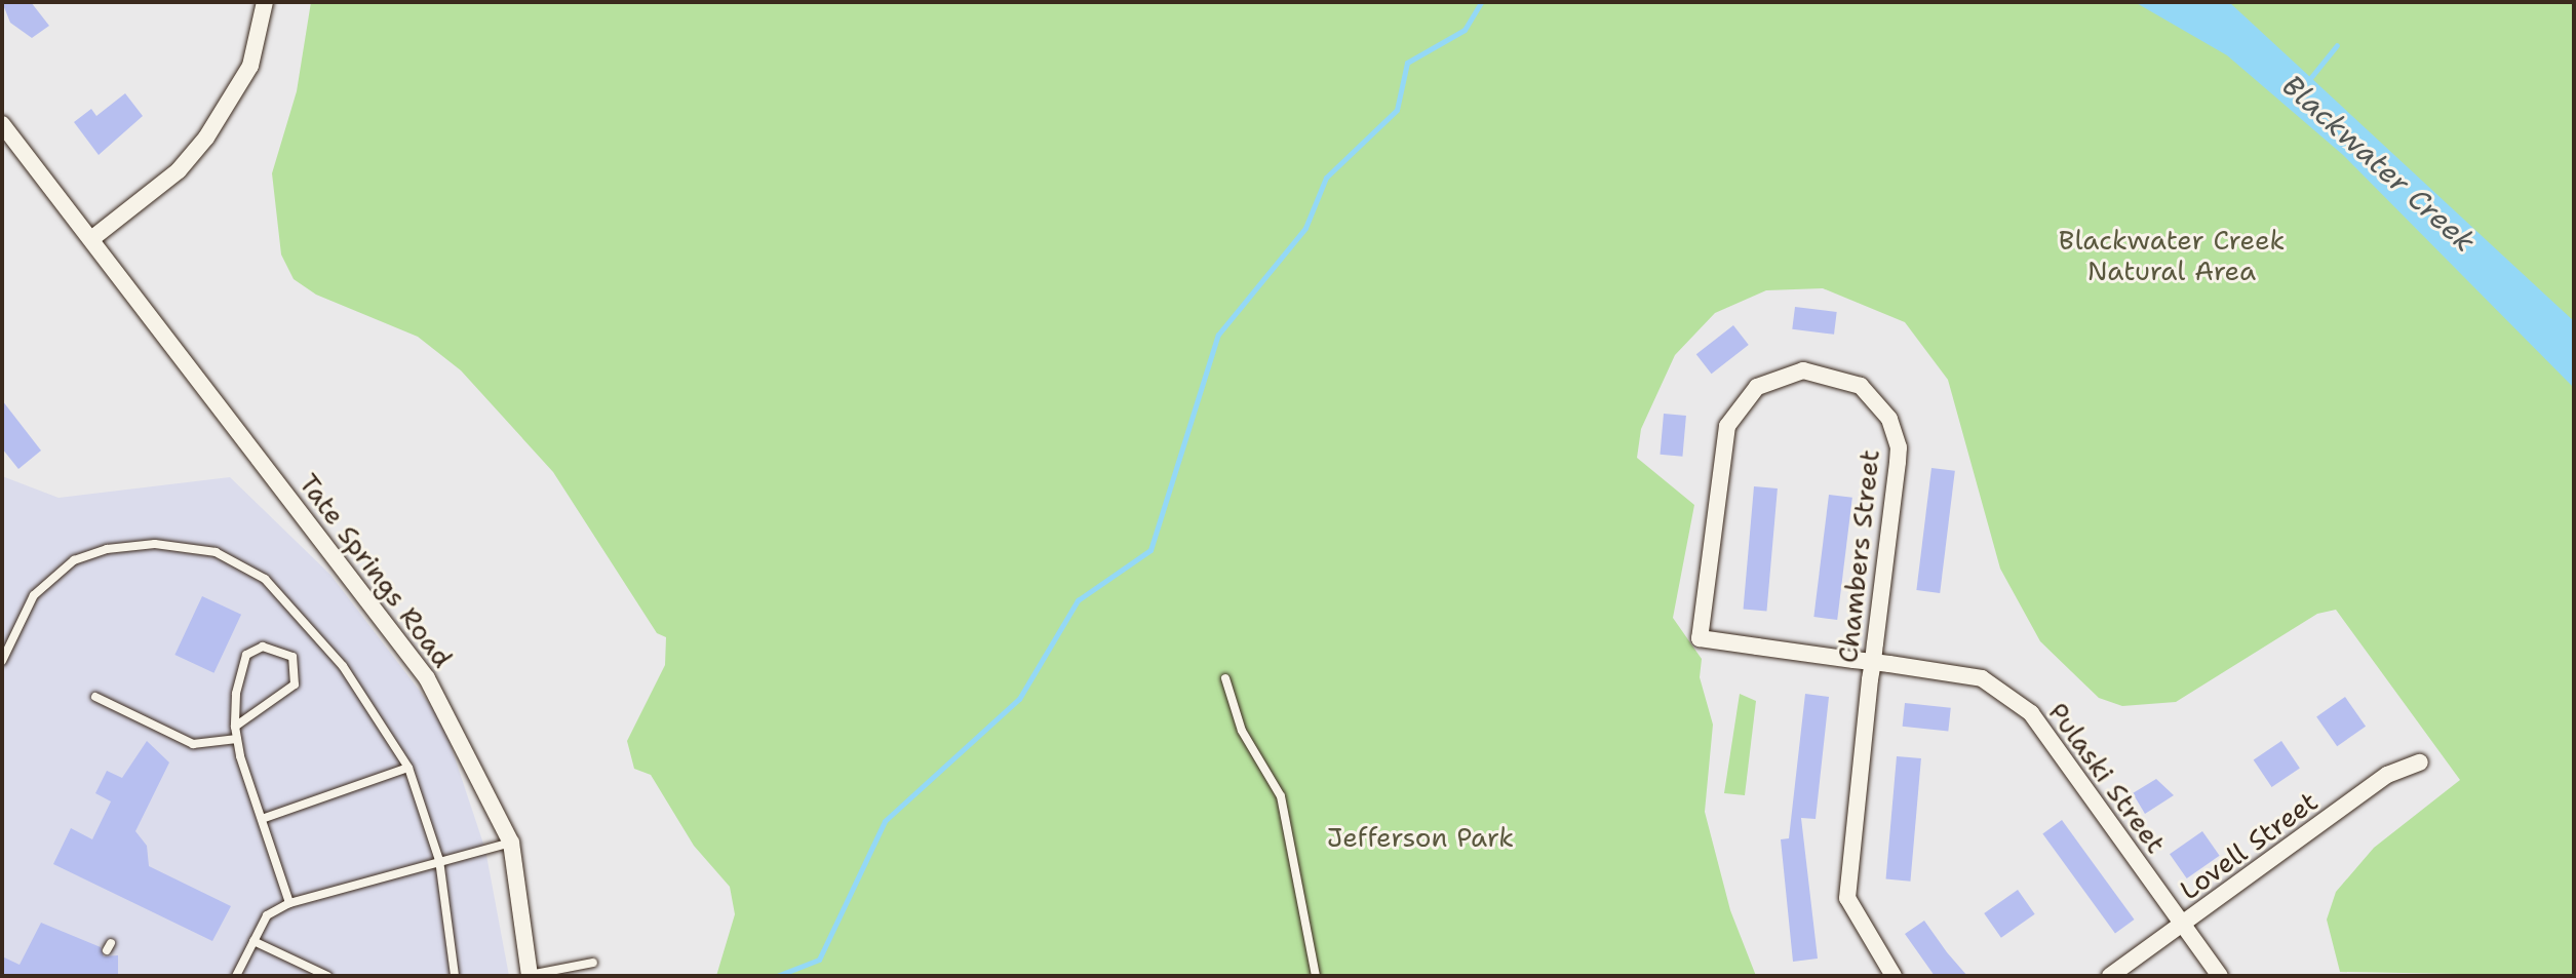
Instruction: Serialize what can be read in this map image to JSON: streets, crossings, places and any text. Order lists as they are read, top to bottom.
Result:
{
  "streets": {
    "street": [
      "Chambers Street",
      "Tate Springs Road",
      "Pulaski Street",
      "Lovell Street"
    ]
  },
  "crossings": [
    ["Chambers Street", "Pulaski Street"],
    ["Pulaski Street", "Lovell Street"]
  ],
  "water": ["Blackwater Creek"],
  "parks": ["Blackwater Creek Natural Area", "Jefferson Park"]
}
